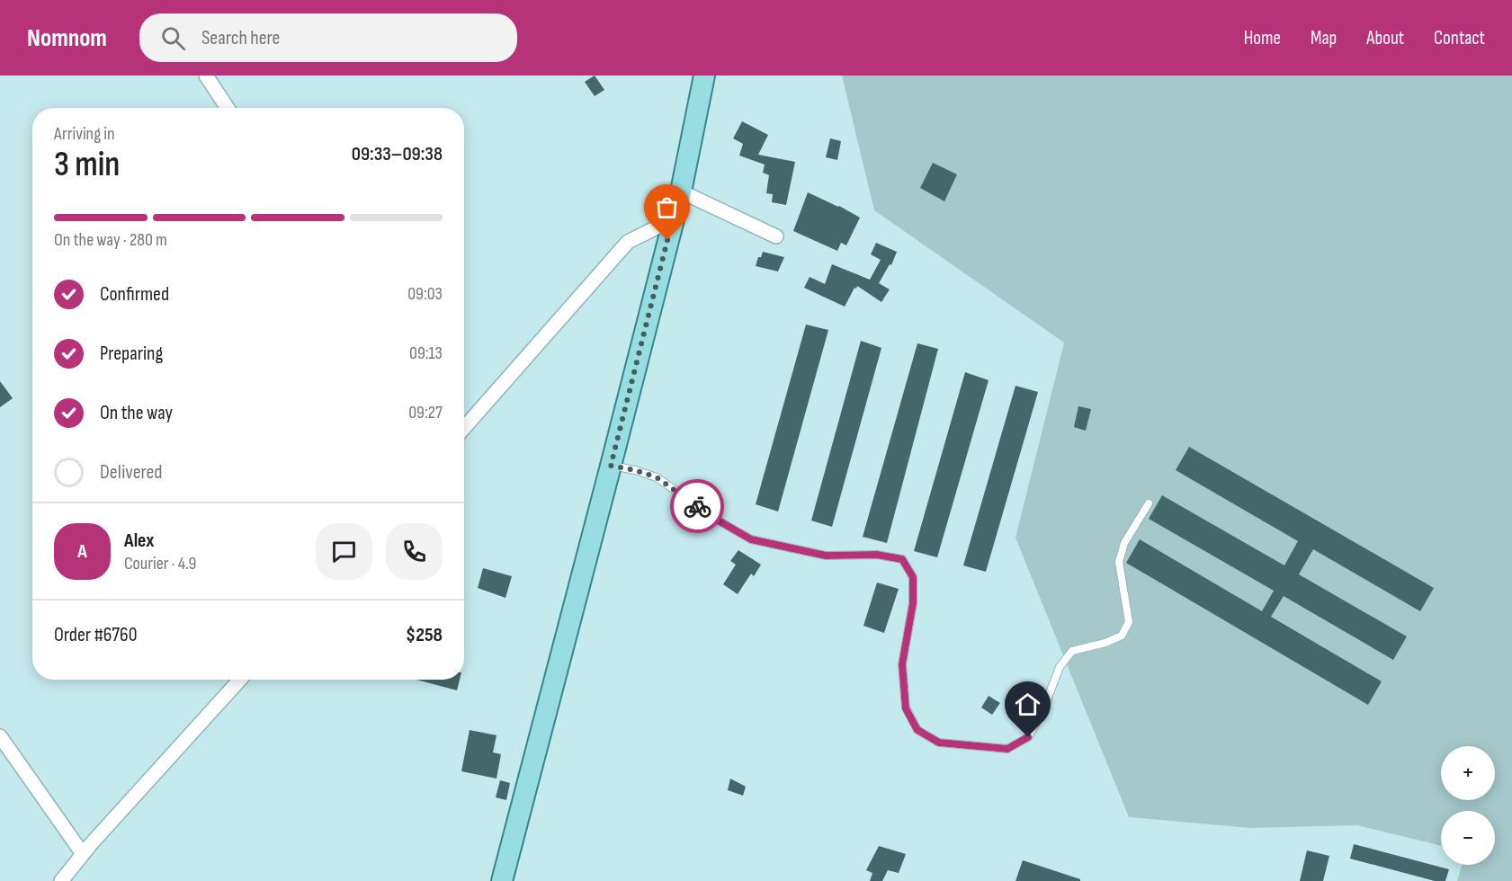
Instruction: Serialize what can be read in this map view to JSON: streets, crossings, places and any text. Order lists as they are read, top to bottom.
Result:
{
  "page": {
    "header": "Nomnom",
    "search": "Search here",
    "nav": [
      "Home",
      "Map",
      "About",
      "Contact"
    ],
    "heading": ["3 min", "Arriving in", "09:33–09:38"],
    "panel": [
      "Alex",
      "Courier · 4.9",
      "Order #6760",
      "$258"
    ],
    "bar": "On the way · 280 m",
    "list": [
      ["Confirmed", "09:03"],
      ["Preparing", "09:13"],
      ["On the way", "09:27"],
      "Delivered"
    ],
    "round": "A",
    "map_buttons": ["+", "−"]
  }
}
